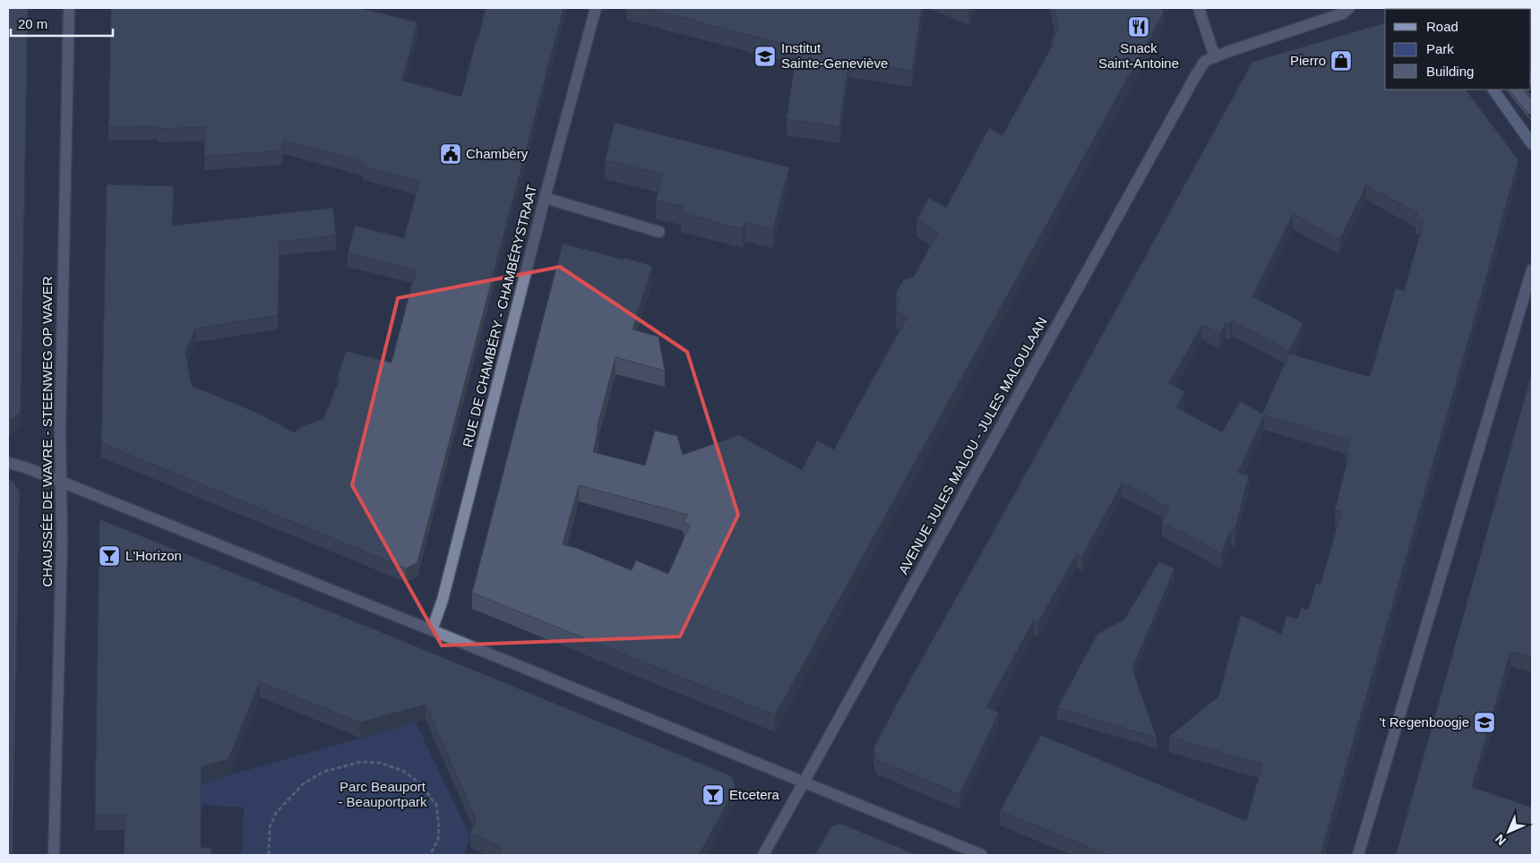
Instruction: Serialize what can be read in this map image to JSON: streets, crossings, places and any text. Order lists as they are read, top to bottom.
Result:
{
  "streets": {
    "street": ["RUE DE CHAMBÉRY - CHAMBÉRYSTRAAT", "CHAUSSÉE DE WAVRE - STEENWEG OP WAVER", "AVENUE JULES MALOU - JULES MALOULAAN"]
  },
  "parks": ["Parc Beauport - Beauportpark"],
  "places": {
    "restaurant": ["Snack Saint-Antoine"],
    "school or university": ["Institut Sainte-Geneviève", "'t Regenboogje"],
    "shop": ["Pierro"],
    "public building": ["Chambéry"],
    "bar": ["L'Horizon", "Etcetera"]
  },
  "legend": ["Road", "Park", "Building"],
  "scale_bar": "20 m",
  "north": "bottom left"
}
